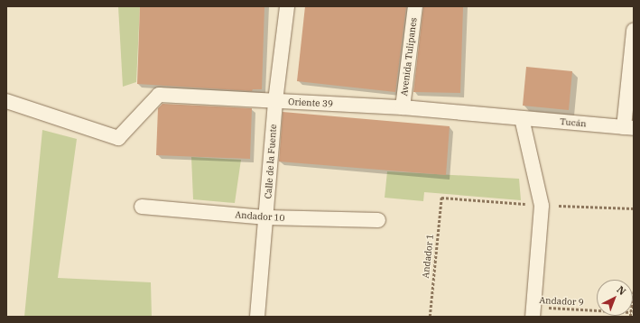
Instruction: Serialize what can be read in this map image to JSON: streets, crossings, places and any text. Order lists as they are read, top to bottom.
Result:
{
  "streets": {
    "street": [
      "Avenida Tulipanes",
      "Oriente 39",
      "Tucán",
      "Calle de la Fuente",
      "Andador 10"
    ],
    "path": ["Andador 1", "Andador 9"]
  },
  "crossings": [
    ["Avenida Tulipanes", "Oriente 39"],
    ["Oriente 39", "Tucán"],
    ["Oriente 39", "Calle de la Fuente"],
    ["Calle de la Fuente", "Andador 10"]
  ],
  "north": "top right"
}
